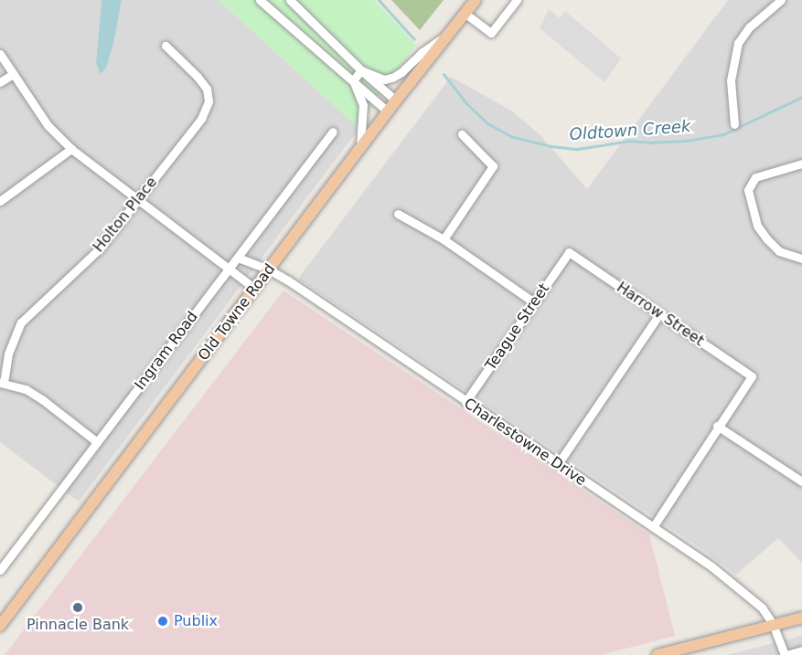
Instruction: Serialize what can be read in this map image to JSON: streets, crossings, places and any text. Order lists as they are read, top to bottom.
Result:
{
  "streets": {
    "main road": ["Old Towne Road"],
    "street": [
      "Holton Place",
      "Harrow Street",
      "Teague Street",
      "Ingram Road",
      "Charlestowne Drive"
    ]
  },
  "crossings": [
    ["Old Towne Road", "Charlestowne Drive"],
    ["Harrow Street", "Teague Street"],
    ["Teague Street", "Charlestowne Drive"],
    ["Ingram Road", "Charlestowne Drive"]
  ],
  "water": ["Oldtown Creek"],
  "places": ["Pinnacle Bank", "Publix"]
}
